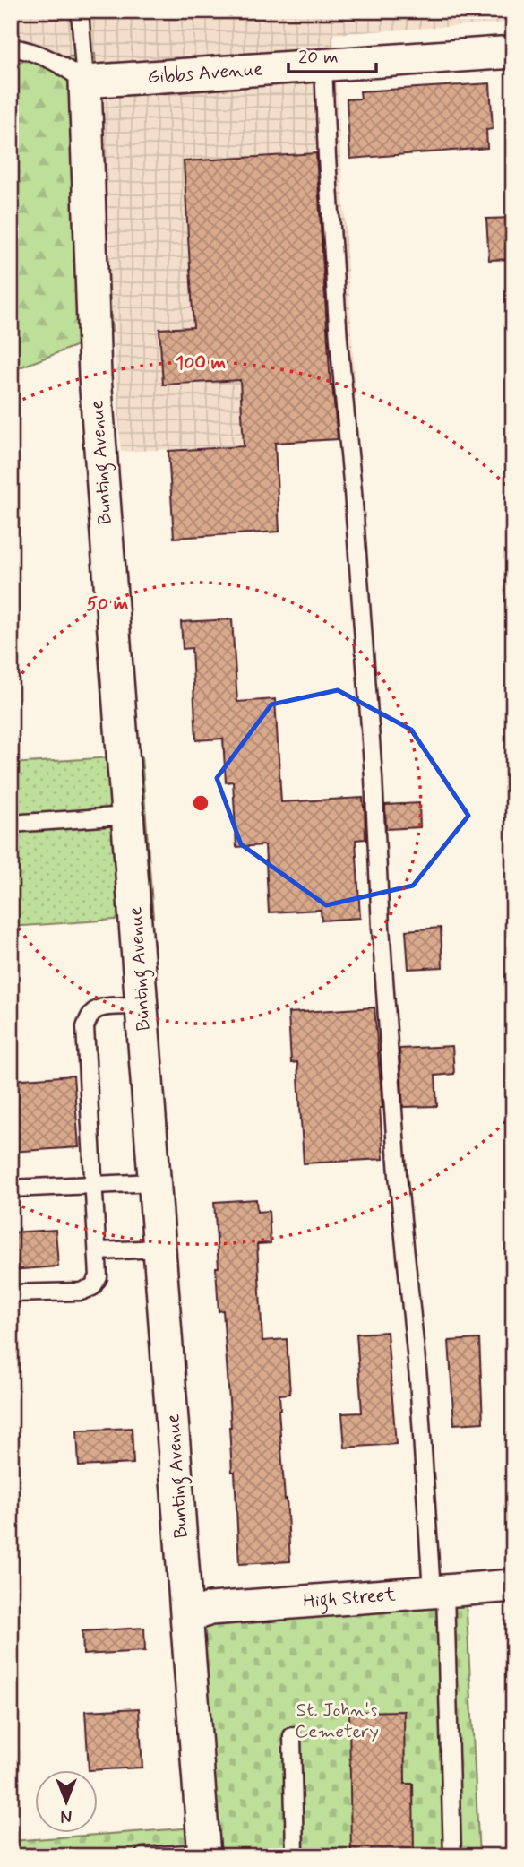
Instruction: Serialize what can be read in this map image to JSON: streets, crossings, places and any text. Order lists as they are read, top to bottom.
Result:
{
  "streets": {
    "street": ["Gibbs Avenue", "Bunting Avenue", "High Street"]
  },
  "crossings": [
    ["Gibbs Avenue", "Bunting Avenue"],
    ["Bunting Avenue", "High Street"]
  ],
  "parks": ["St. John's Cemetery"],
  "scale_bar": "20 m",
  "north": "bottom",
  "rings": ["100 m", "50 m"]
}
